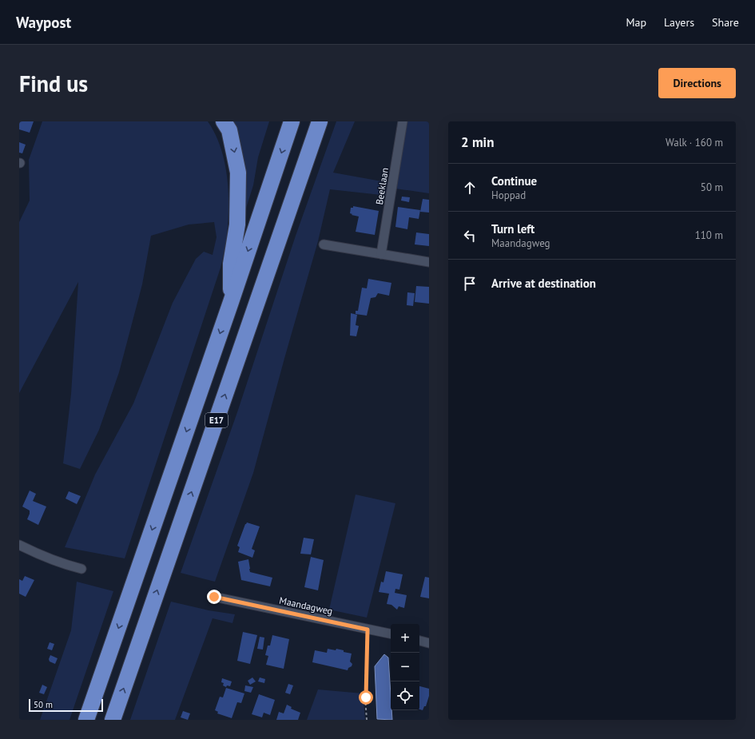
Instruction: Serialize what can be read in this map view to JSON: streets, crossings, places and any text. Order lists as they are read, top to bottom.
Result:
{
  "streets": {
    "highway": ["E17"],
    "street": ["Beeklaan", "Maandagweg"]
  },
  "scale_bar": "50 m",
  "page": {
    "header": "Waypost",
    "nav": ["Map", "Layers", "Share"],
    "buttons": "Directions",
    "title": "Find us",
    "heading": ["2 min", "Walk · 160 m"],
    "list": [
      ["Continue", "Hoppad", "50 m"],
      ["Turn left", "Maandagweg", "110 m"],
      "Arrive at destination"
    ],
    "map_buttons": ["+", "−"],
    "scale": "50 m"
  }
}
